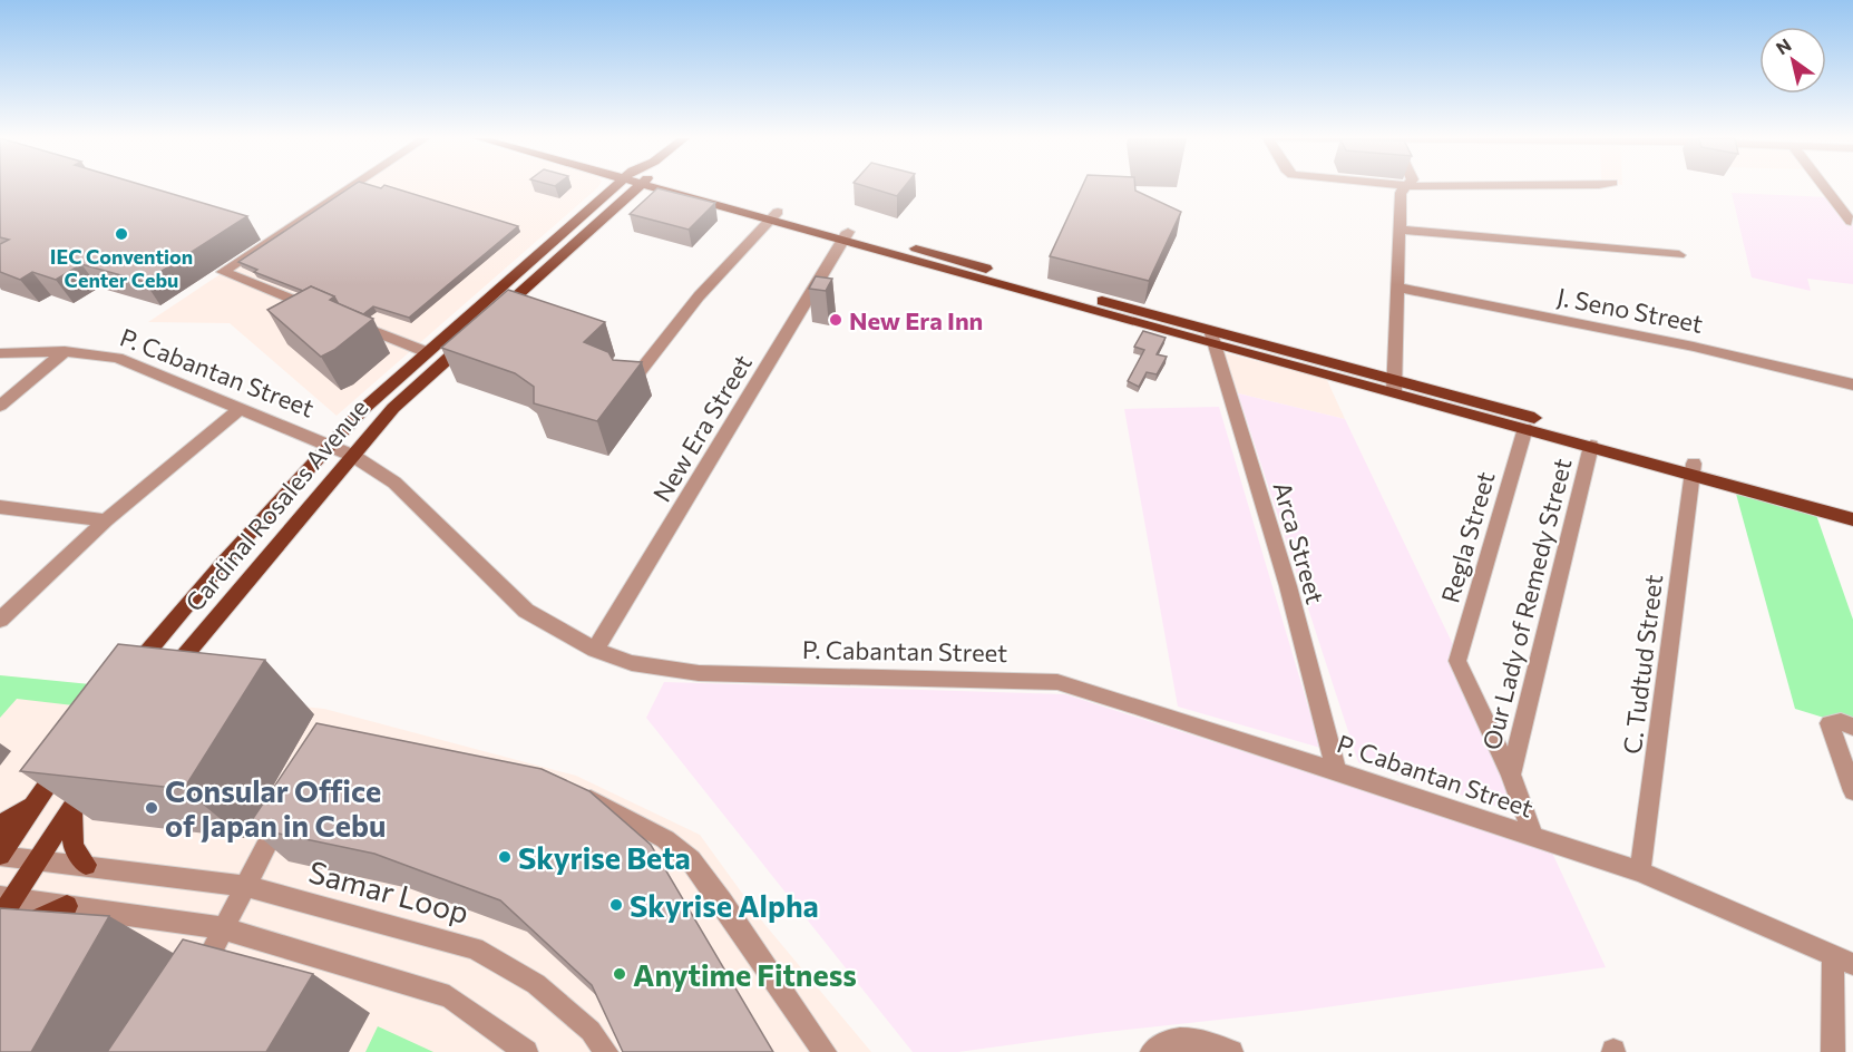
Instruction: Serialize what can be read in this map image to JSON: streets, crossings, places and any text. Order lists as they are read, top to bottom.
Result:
{
  "streets": {
    "main road": ["Cardinal Rosales Avenue"],
    "street": [
      "J. Seno Street",
      "P. Cabantan Street",
      "New Era Street",
      "Regla Street",
      "Arca Street",
      "Our Lady of Remedy Street",
      "C. Tudtud Street",
      "Samar Loop"
    ]
  },
  "crossings": [
    ["P. Cabantan Street", "New Era Street"],
    ["P. Cabantan Street", "Cardinal Rosales Avenue"],
    ["P. Cabantan Street", "Arca Street"],
    ["P. Cabantan Street", "C. Tudtud Street"],
    ["Regla Street", "Our Lady of Remedy Street"]
  ],
  "places": [
    "IEC Convention Center Cebu",
    "New Era Inn",
    "Consular Office of Japan in Cebu",
    "Skyrise Beta",
    "Skyrise Alpha",
    "Anytime Fitness"
  ],
  "north": "top left"
}
